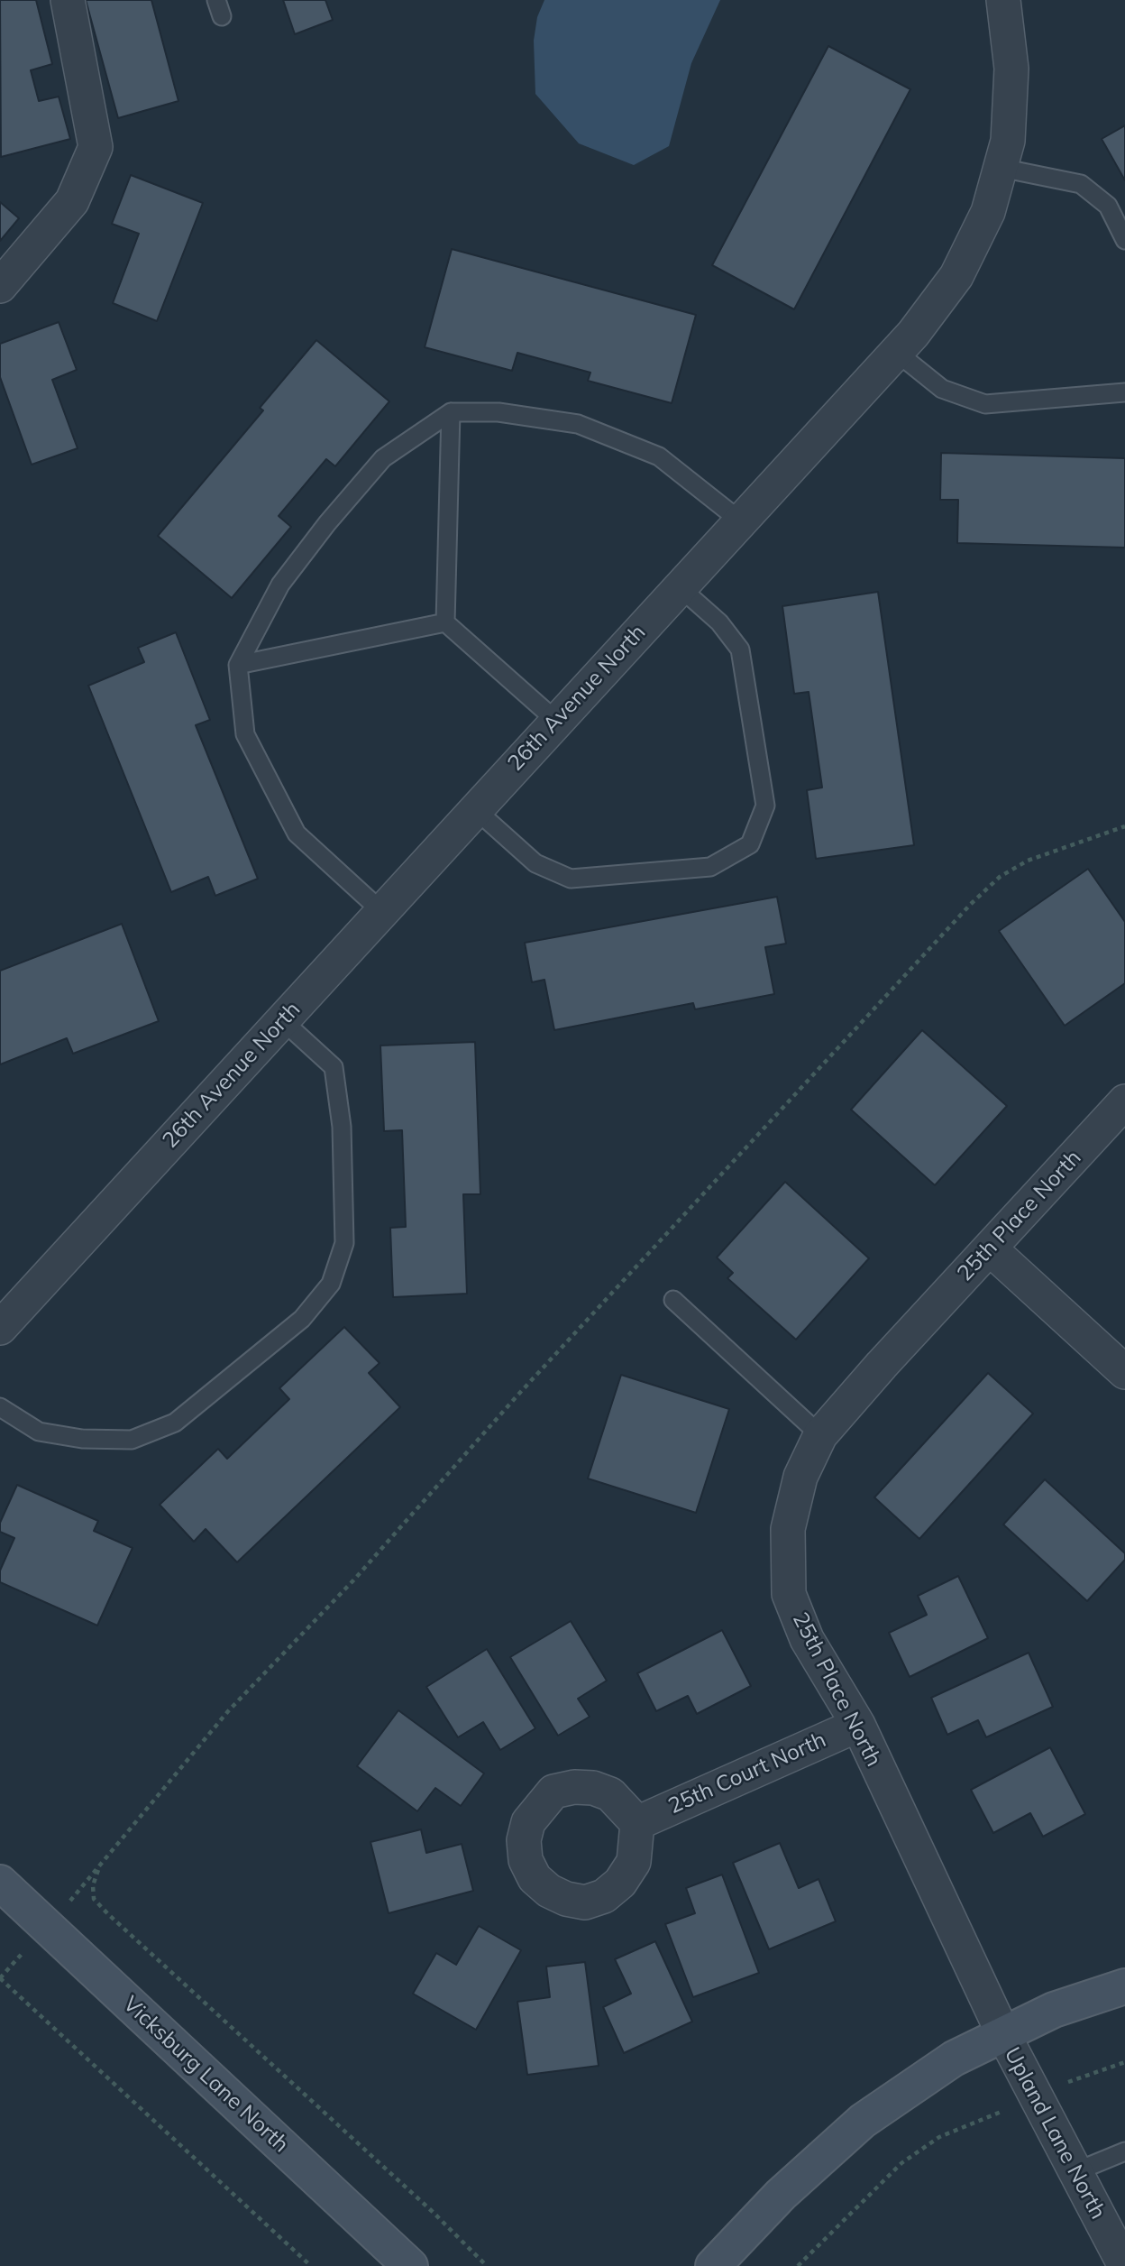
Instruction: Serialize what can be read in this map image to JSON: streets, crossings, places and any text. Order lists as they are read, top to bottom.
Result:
{
  "streets": {
    "main road": ["Vicksburg Lane North"],
    "street": [
      "26th Avenue North",
      "25th Place North",
      "25th Court North",
      "Upland Lane North"
    ]
  },
  "crossings": [
    ["25th Place North", "25th Court North"],
    ["25th Place North", "Upland Lane North"]
  ]
}
